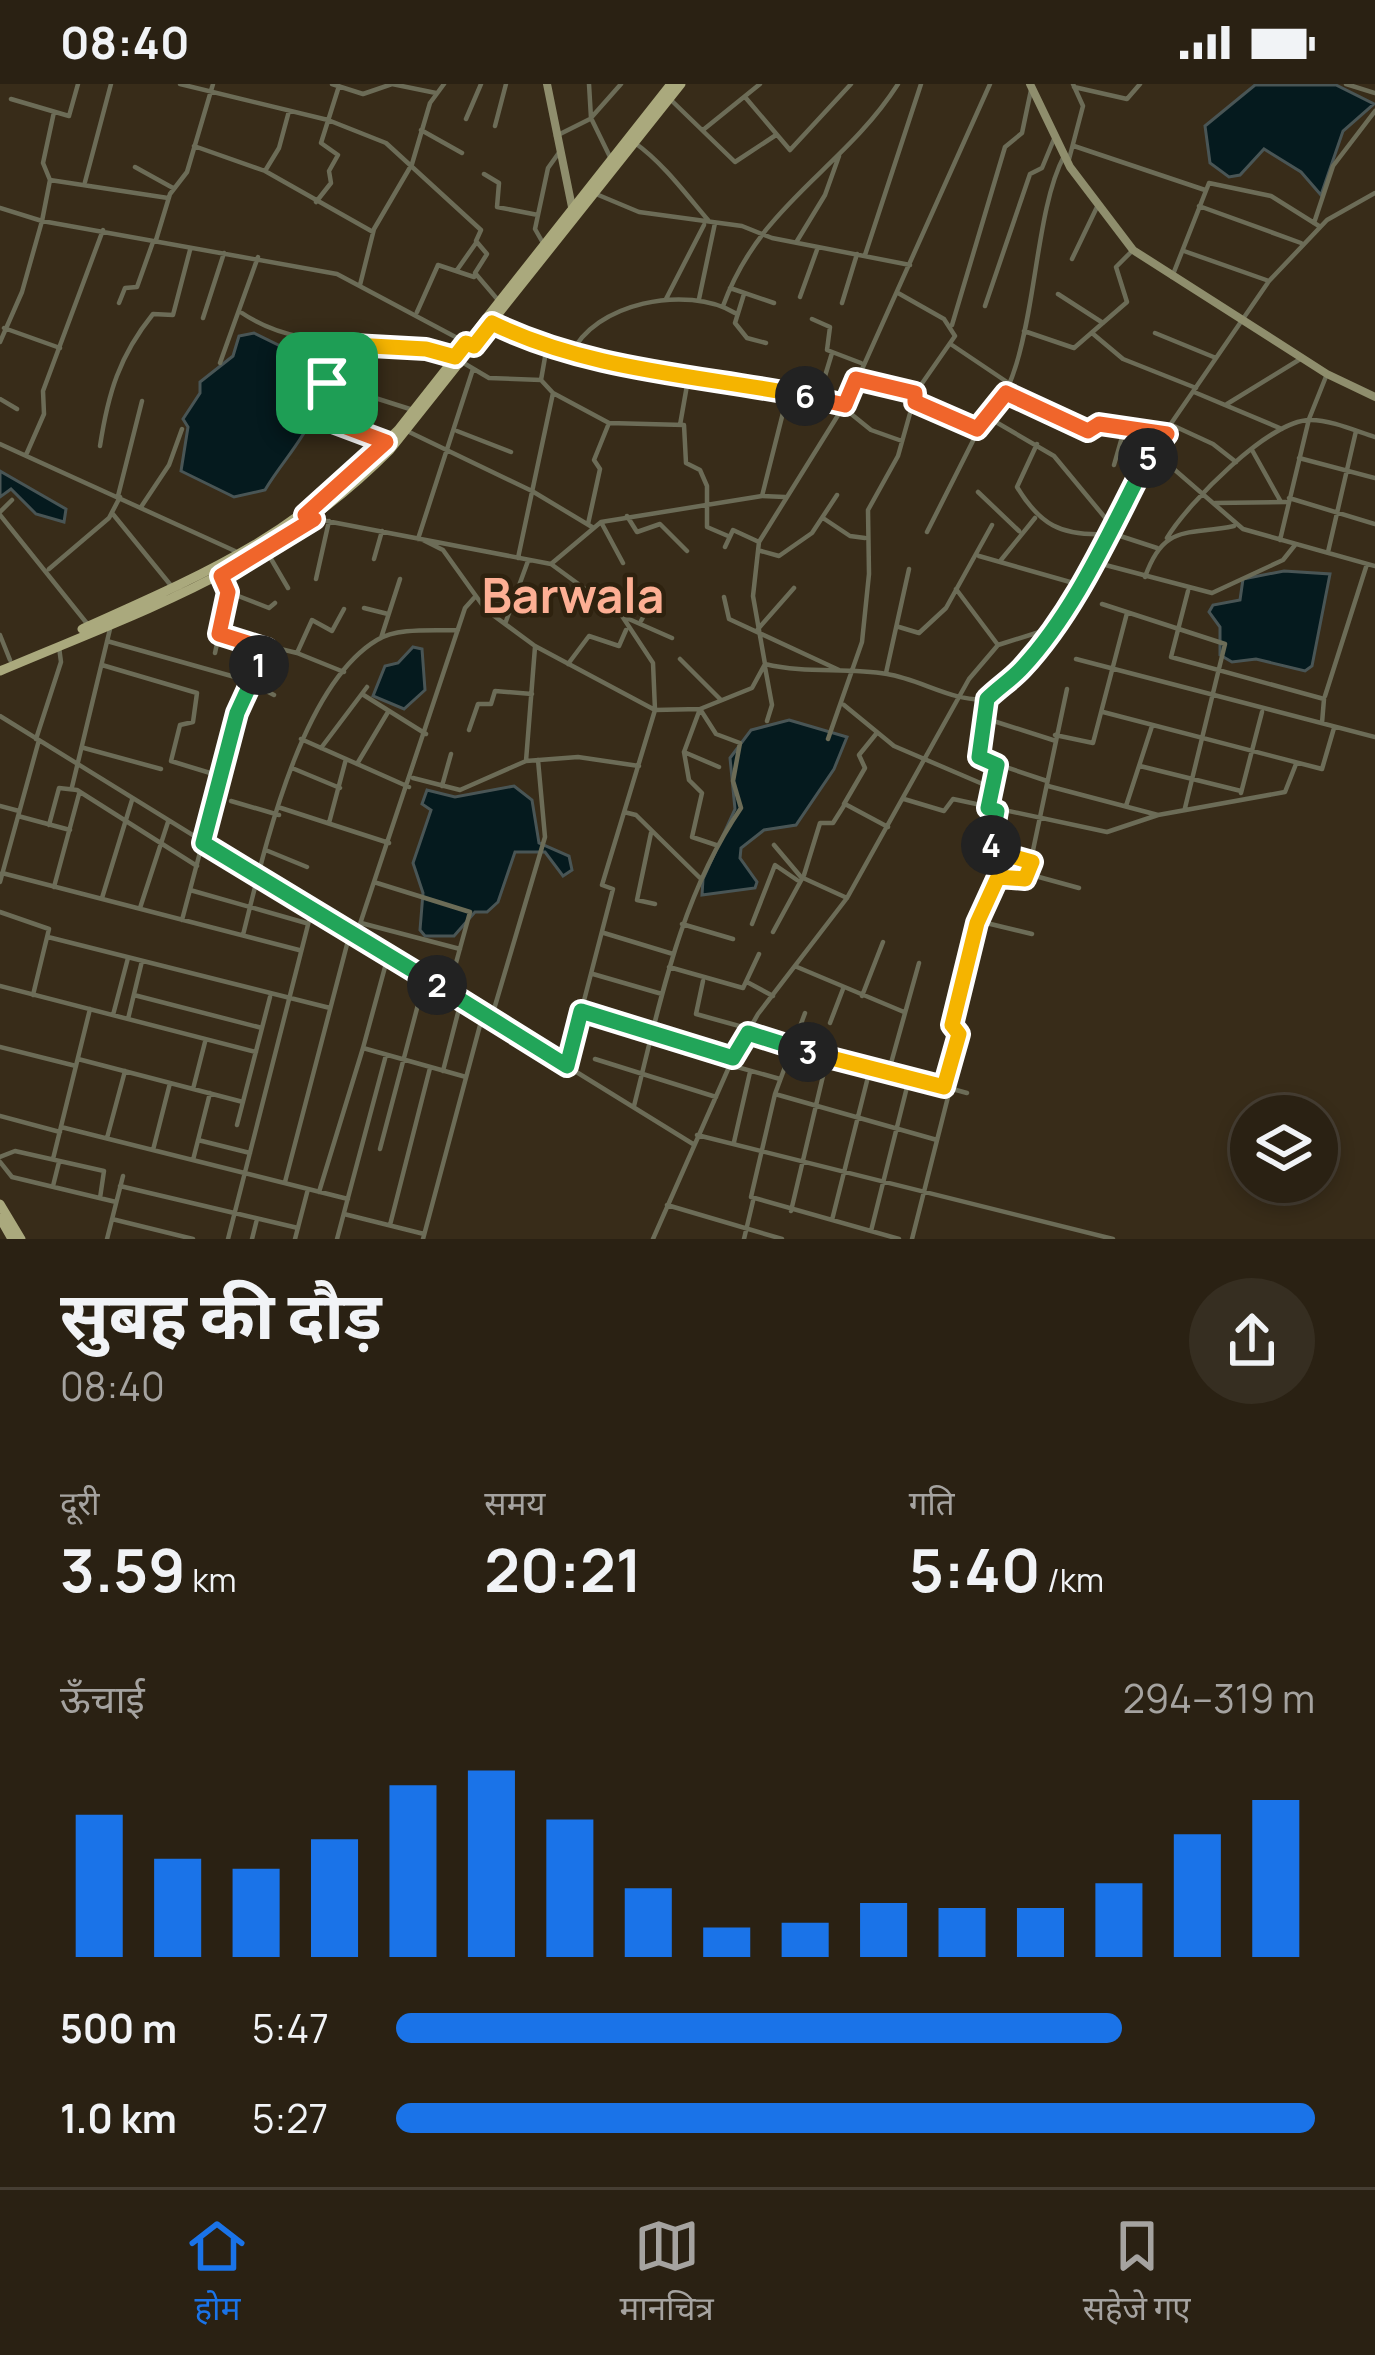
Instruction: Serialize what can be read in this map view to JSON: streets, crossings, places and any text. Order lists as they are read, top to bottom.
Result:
{
  "districts": ["Barwala"],
  "page": {
    "status": "08:40",
    "pins": [
      "6",
      "5",
      "1",
      "4",
      "2",
      "3"
    ],
    "heading": ["सुबह की दौड़", "08:40"],
    "stats": [
      ["दूरी", "3.59 km"],
      ["समय", "20:21"],
      ["गति", "5:40 /km"]
    ],
    "chart": ["ऊँचाई", "294–319 m"],
    "list": [
      {
        "name": "500 m",
        "note": "5:47"
      },
      {
        "name": "1.0 km",
        "note": "5:27"
      }
    ],
    "tabs": ["होम", "मानचित्र", "सहेजे गए"]
  }
}
